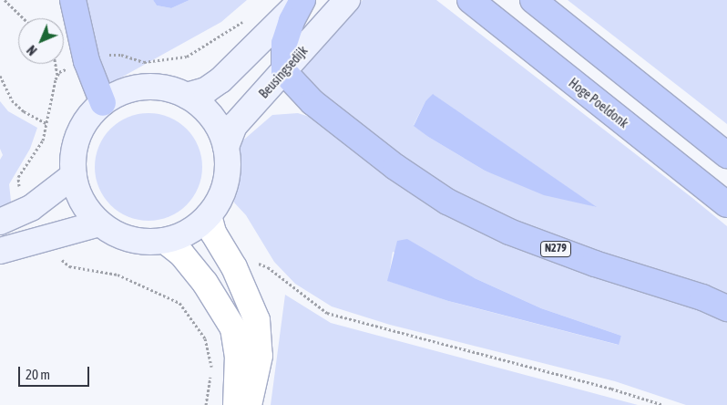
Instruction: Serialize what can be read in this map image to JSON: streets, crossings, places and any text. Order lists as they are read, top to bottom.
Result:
{
  "streets": {
    "highway": ["Hoge Poeldonk", "N279"],
    "street": ["Beusingsedijk"]
  },
  "crossings": [
    ["Beusingsedijk", "N279"]
  ],
  "scale_bar": "20 m",
  "north": "bottom left"
}
